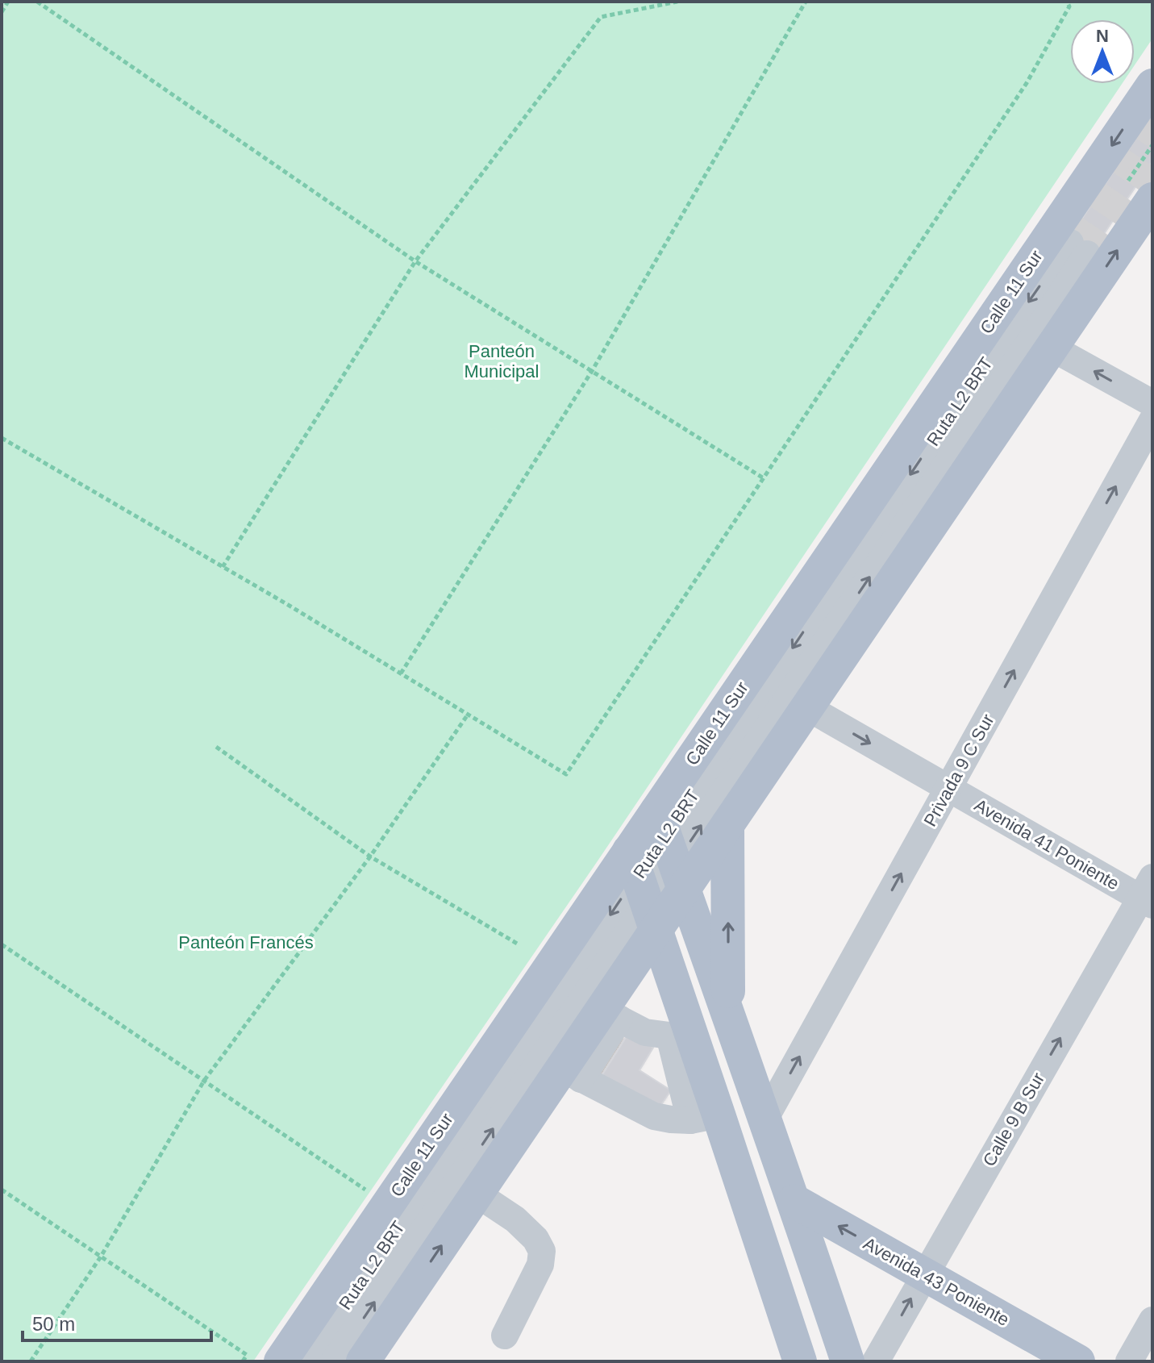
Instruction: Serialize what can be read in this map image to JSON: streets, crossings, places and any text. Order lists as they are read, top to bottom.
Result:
{
  "streets": {
    "main road": ["Calle 11 Sur", "Avenida 43 Poniente"],
    "street": [
      "Ruta L2 BRT",
      "Privada 9 C Sur",
      "Avenida 41 Poniente",
      "Calle 9 B Sur"
    ]
  },
  "crossings": [
    ["Calle 11 Sur", "Ruta L2 BRT"],
    ["Calle 11 Sur", "Avenida 41 Poniente"],
    ["Privada 9 C Sur", "Avenida 41 Poniente"],
    ["Avenida 41 Poniente", "Calle 9 B Sur"],
    ["Calle 9 B Sur", "Avenida 43 Poniente"]
  ],
  "one_way": [
    "Privada 9 C Sur",
    "Avenida 41 Poniente",
    "Calle 9 B Sur",
    "Avenida 43 Poniente"
  ],
  "parks": ["Panteón Municipal", "Panteón Francés"],
  "scale_bar": "50 m",
  "north": "top"
}
